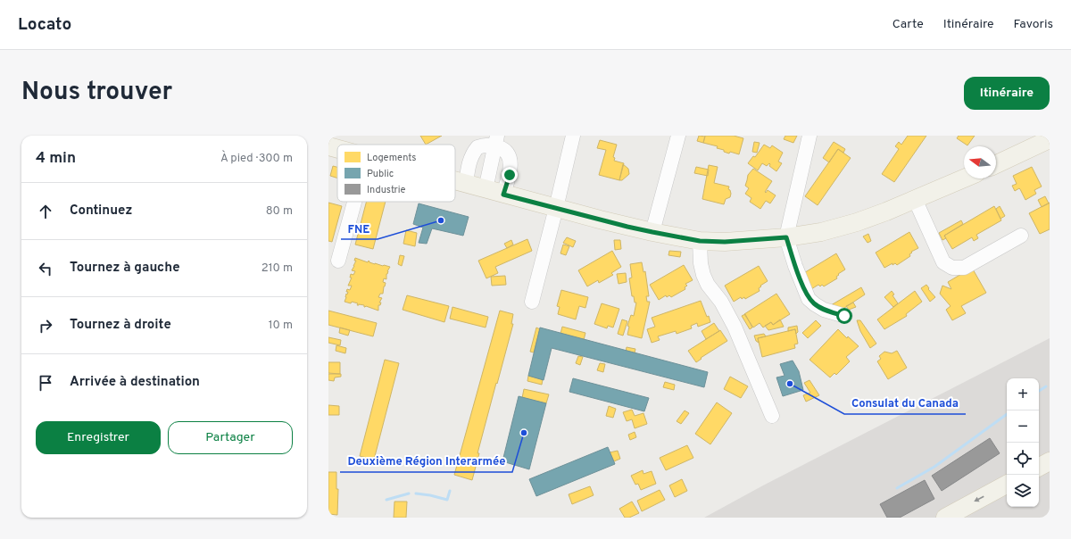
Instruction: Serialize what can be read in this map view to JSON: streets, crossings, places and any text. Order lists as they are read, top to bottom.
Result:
{
  "places": ["FNE", "Consulat du Canada", "Deuxième Région Interarmée"],
  "legend": ["Logements", "Public", "Industrie"],
  "north": "left",
  "page": {
    "header": "Locato",
    "nav": ["Carte", "Itinéraire", "Favoris"],
    "title": "Nous trouver",
    "buttons": [
      "Itinéraire",
      ["Enregistrer", "Partager"]
    ],
    "heading": ["4 min", "À pied · 300 m"],
    "list": [
      ["Continuez", "80 m"],
      ["Tournez à gauche", "210 m"],
      ["Tournez à droite", "10 m"],
      "Arrivée à destination"
    ],
    "map_buttons": ["+", "−"]
  }
}
